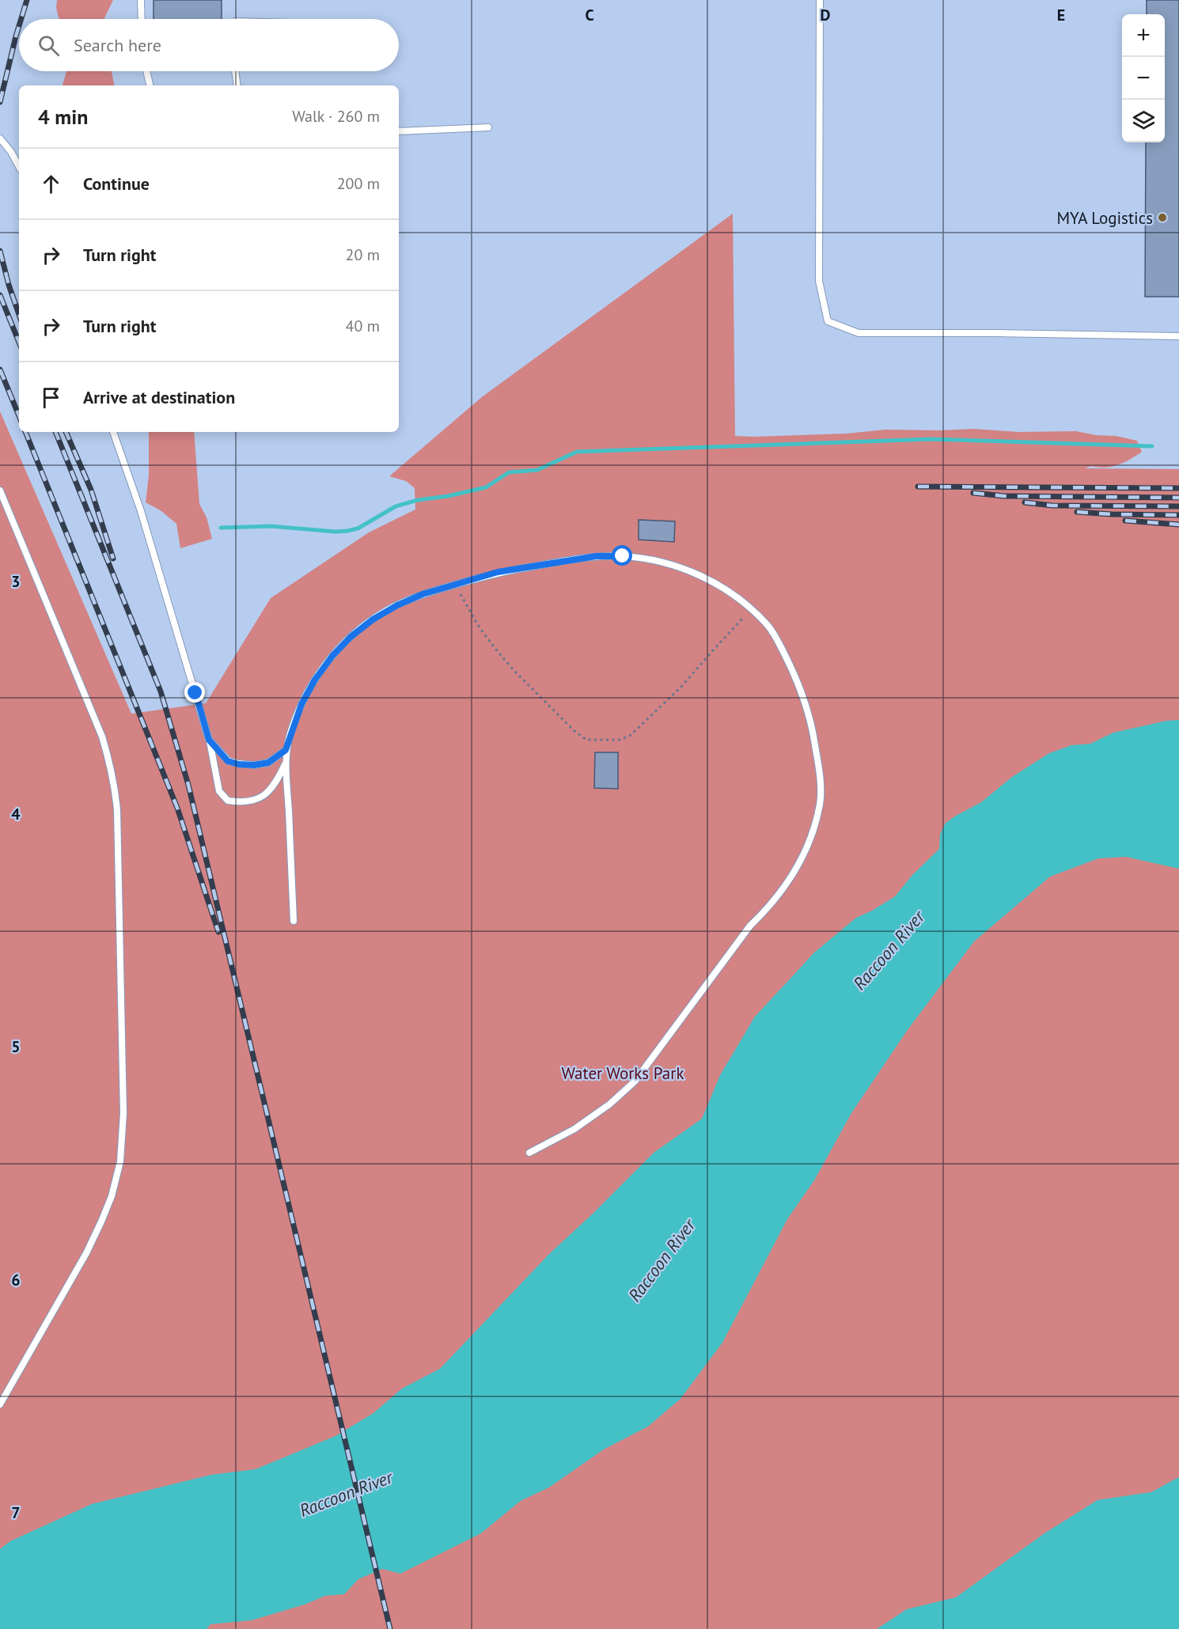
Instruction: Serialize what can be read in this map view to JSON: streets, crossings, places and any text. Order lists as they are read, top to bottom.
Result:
{
  "water": ["Raccoon River"],
  "parks": ["Water Works Park"],
  "places": ["MYA Logistics"],
  "page": {
    "map_buttons": ["+", "−"],
    "search": "Search here",
    "heading": ["4 min", "Walk · 260 m"],
    "list": [
      ["Continue", "200 m"],
      ["Turn right", "20 m"],
      ["Turn right", "40 m"],
      "Arrive at destination"
    ]
  },
  "grid": {
    "columns": ["C", "D", "E"],
    "rows": [
      "3",
      "4",
      "5",
      "6",
      "7"
    ]
  }
}
